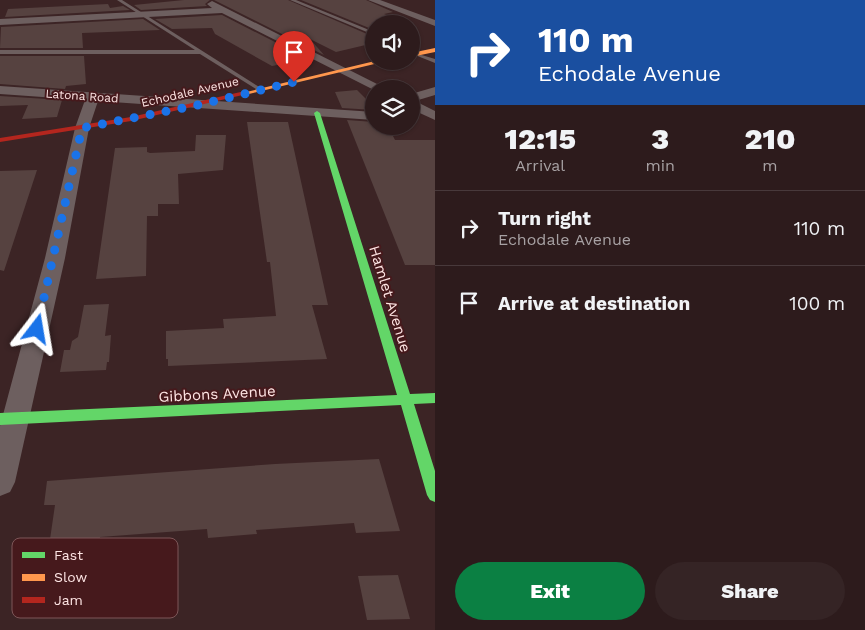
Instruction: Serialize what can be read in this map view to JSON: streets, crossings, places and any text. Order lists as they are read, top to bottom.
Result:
{
  "streets": {
    "street": [
      "Echodale Avenue",
      "Latona Road",
      "Hamlet Avenue",
      "Gibbons Avenue"
    ]
  },
  "crossings": [
    ["Echodale Avenue", "Latona Road"],
    ["Latona Road", "Hamlet Avenue"],
    ["Hamlet Avenue", "Gibbons Avenue"]
  ],
  "legend": ["Fast", "Slow", "Jam"],
  "page": {
    "turn": ["110 m", "Echodale Avenue"],
    "eta": [
      "12:15",
      "Arrival",
      "3",
      "min",
      "210",
      "m"
    ],
    "list": [
      {
        "name": "Turn right",
        "note": "Echodale Avenue",
        "value": "110 m"
      },
      {
        "name": "Arrive at destination",
        "value": "100 m"
      }
    ],
    "buttons": ["Exit", "Share"]
  }
}
